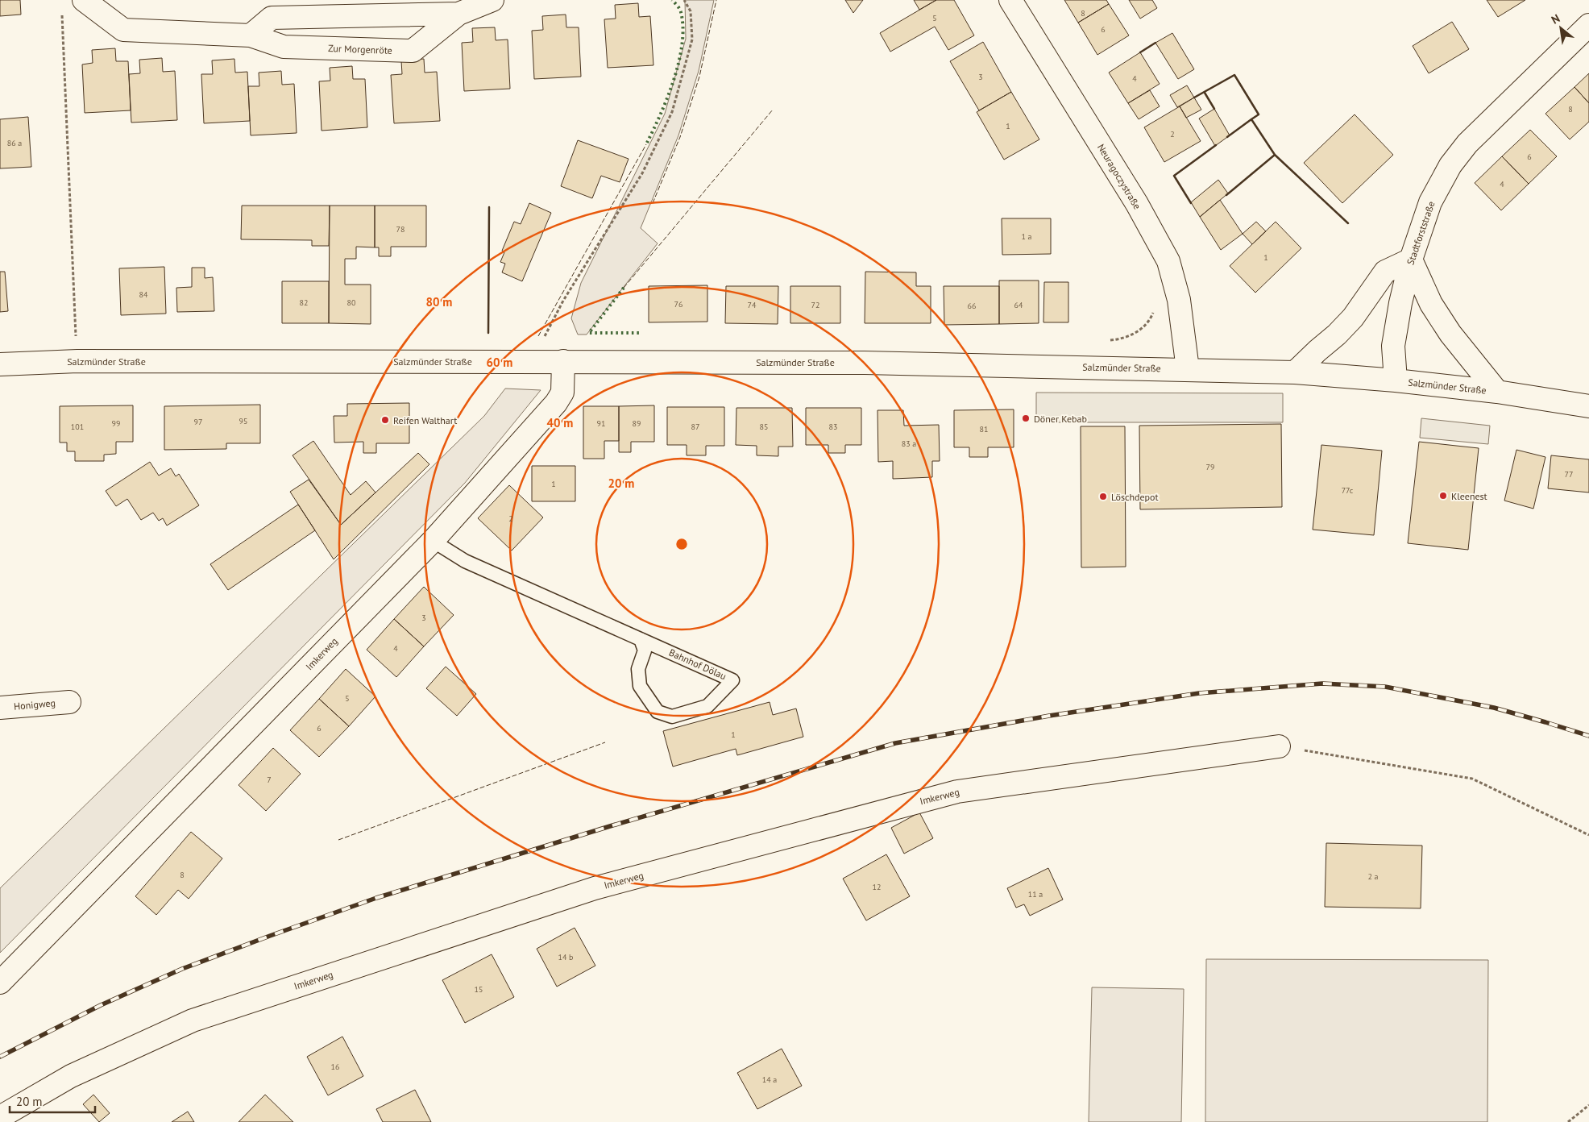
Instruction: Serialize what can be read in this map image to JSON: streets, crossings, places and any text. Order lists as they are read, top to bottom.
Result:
{
  "streets": {
    "street": [
      "Zur Morgenröte",
      "Neuragoczystraße",
      "Stadtforststraße",
      "Salzmünder Straße",
      "Imkerweg",
      "Honigweg"
    ],
    "lane": ["Bahnhof Dölau"]
  },
  "crossings": [
    ["Neuragoczystraße", "Salzmünder Straße"],
    ["Stadtforststraße", "Salzmünder Straße"],
    ["Salzmünder Straße", "Imkerweg"],
    ["Imkerweg", "Bahnhof Dölau"]
  ],
  "places": [
    "Döner Kebab",
    "Reifen Walthart",
    "Kleenest",
    "Löschdepot"
  ],
  "house_numbers": [
    "8",
    "5",
    "6",
    "3",
    "4",
    "8",
    "1",
    "2",
    "86 a",
    "6",
    "4",
    "78",
    "1 a",
    "1",
    "84",
    "82",
    "80",
    "76",
    "74",
    "72",
    "64",
    "66",
    "95",
    "97",
    "99",
    "91",
    "89",
    "101",
    "87",
    "85",
    "83",
    "81",
    "83 a",
    "79",
    "77",
    "1",
    "77c",
    "2",
    "3",
    "4",
    "5",
    "6",
    "1",
    "7",
    "8",
    "2 a",
    "12",
    "11 a",
    "14 b",
    "15",
    "16",
    "14 a"
  ],
  "scale_bar": "20 m",
  "north": "top left",
  "rings": [
    "80 m",
    "60 m",
    "40 m",
    "20 m"
  ]
}
